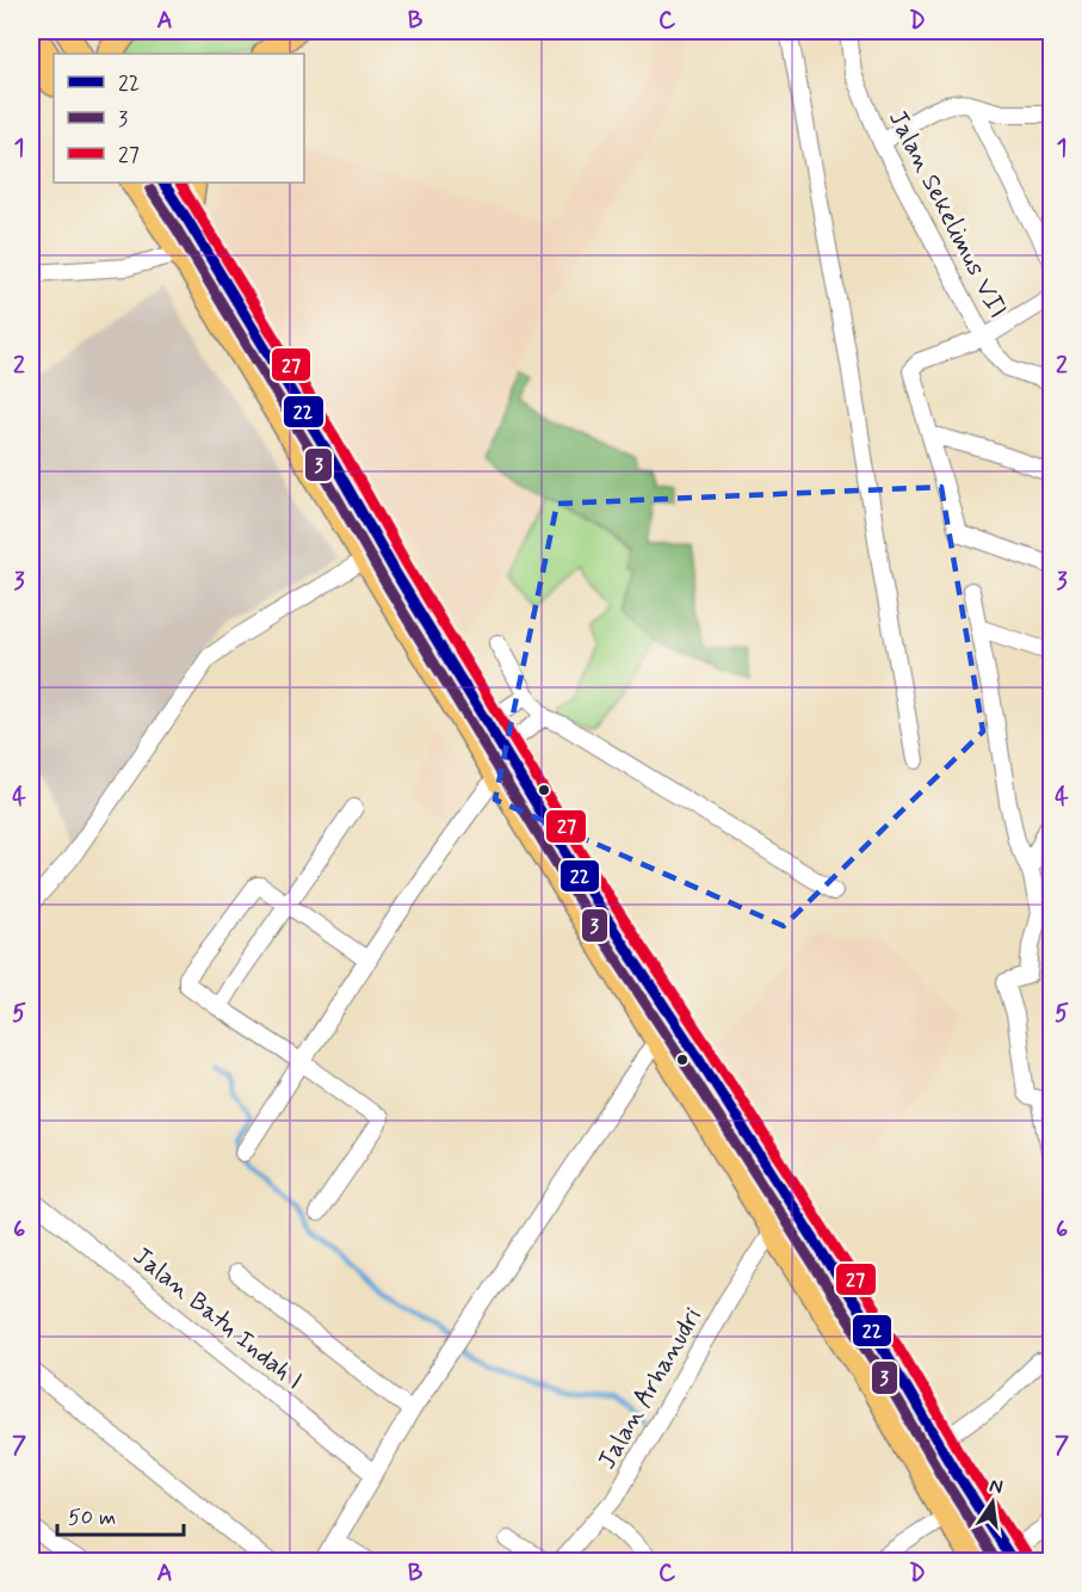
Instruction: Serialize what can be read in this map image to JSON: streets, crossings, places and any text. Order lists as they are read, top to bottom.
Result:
{
  "streets": {
    "street": ["Jalan Sekelimus VII", "Jalan Batu Indah I", "Jalan Arhanudri"]
  },
  "lines": ["transit line 22", "transit line 27", "transit line 3"],
  "legend": ["22", "3", "27"],
  "scale_bar": "50 m",
  "north": "top",
  "grid": {
    "columns": [
      "A",
      "B",
      "C",
      "D"
    ],
    "rows": [
      "1",
      "2",
      "3",
      "4",
      "5",
      "6",
      "7"
    ]
  }
}
